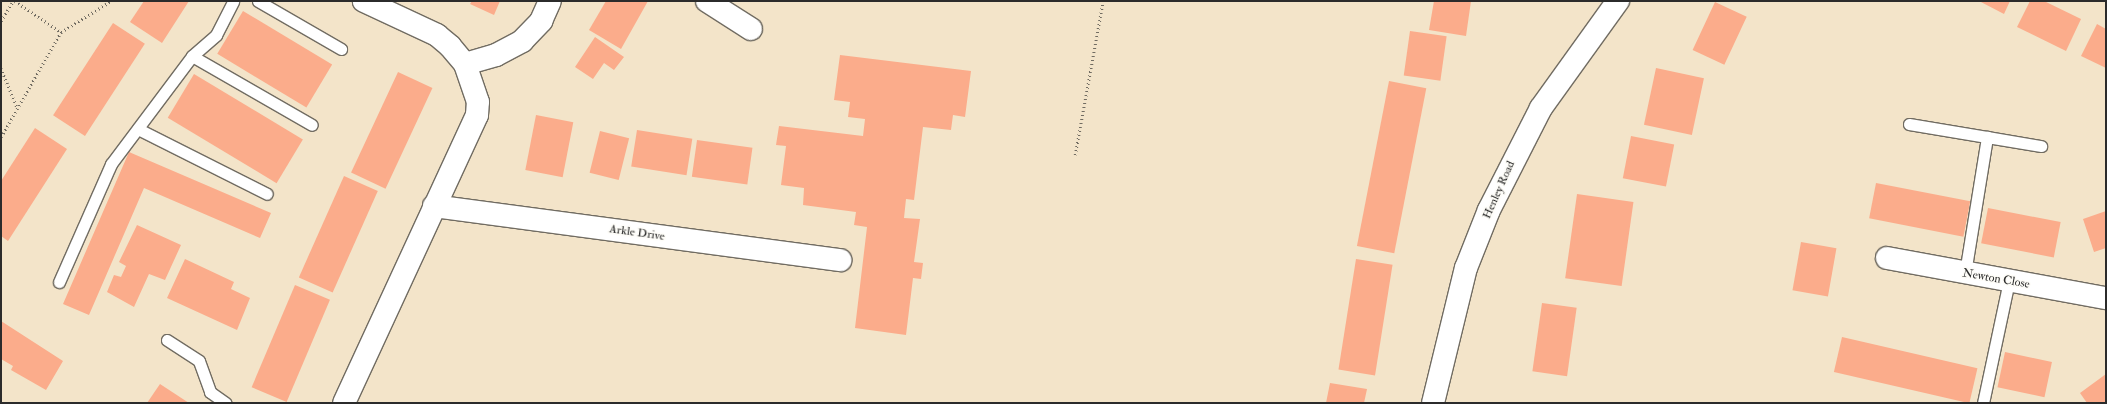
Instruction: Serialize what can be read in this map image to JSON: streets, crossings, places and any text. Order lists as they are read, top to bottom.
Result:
{
  "streets": {
    "street": ["Henley Road", "Arkle Drive", "Newton Close"]
  }
}
